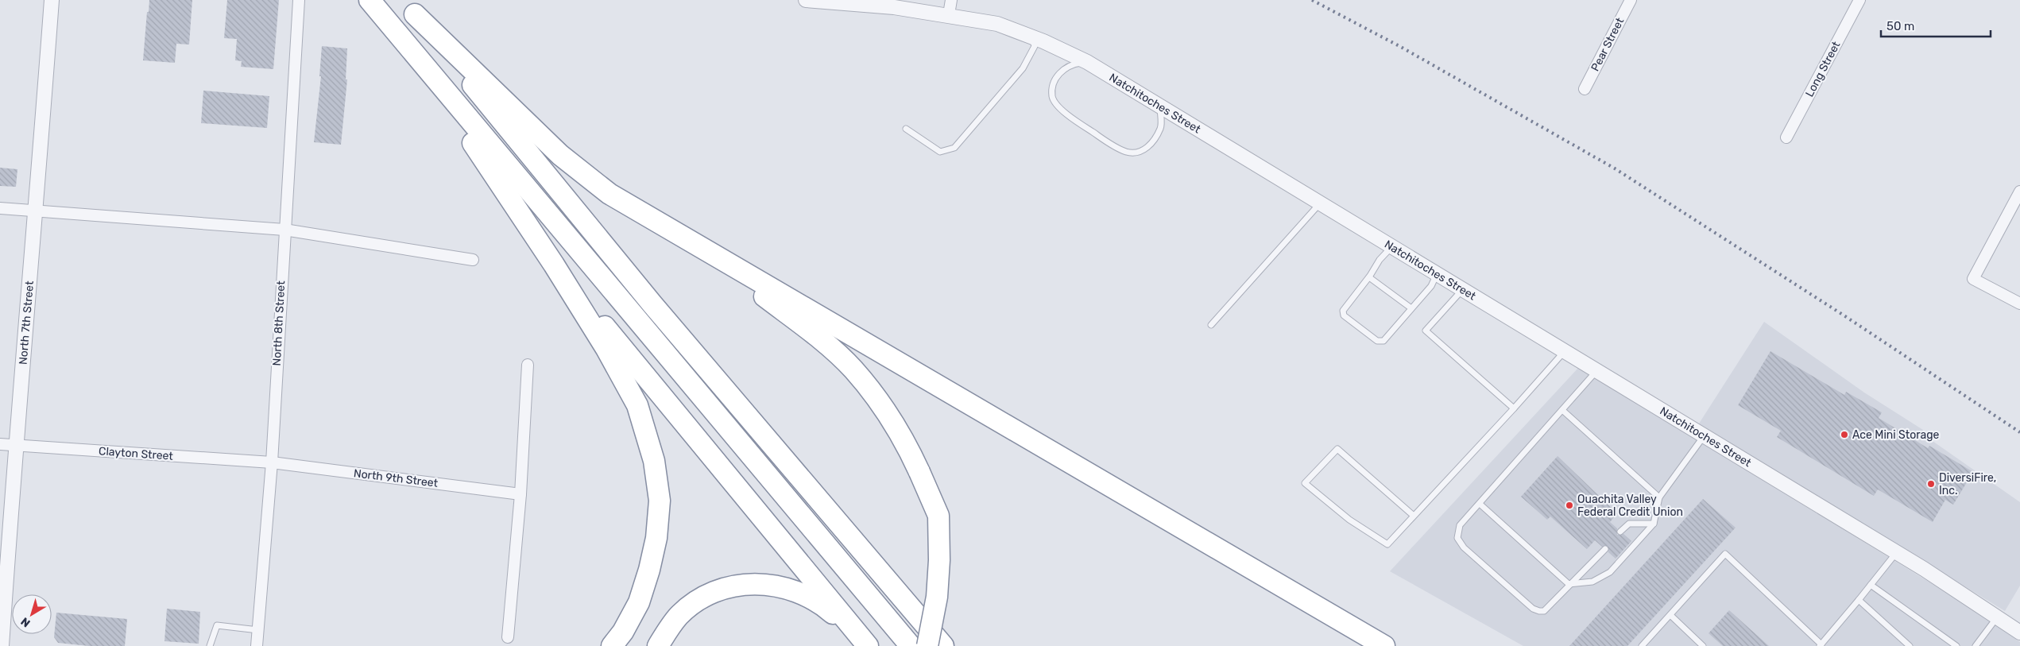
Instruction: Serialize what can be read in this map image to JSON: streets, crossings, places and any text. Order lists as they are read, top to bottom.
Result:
{
  "streets": {
    "street": [
      "Pear Street",
      "Long Street",
      "Natchitoches Street",
      "North 7th Street",
      "North 8th Street",
      "Clayton Street",
      "North 9th Street"
    ]
  },
  "crossings": [
    ["North 7th Street", "Clayton Street"],
    ["North 8th Street", "Clayton Street"],
    ["North 8th Street", "North 9th Street"],
    ["Clayton Street", "North 9th Street"]
  ],
  "places": ["Ace Mini Storage", "DiversiFire, Inc.", "Ouachita Valley Federal Credit Union"],
  "scale_bar": "50 m",
  "north": "bottom left"
}
